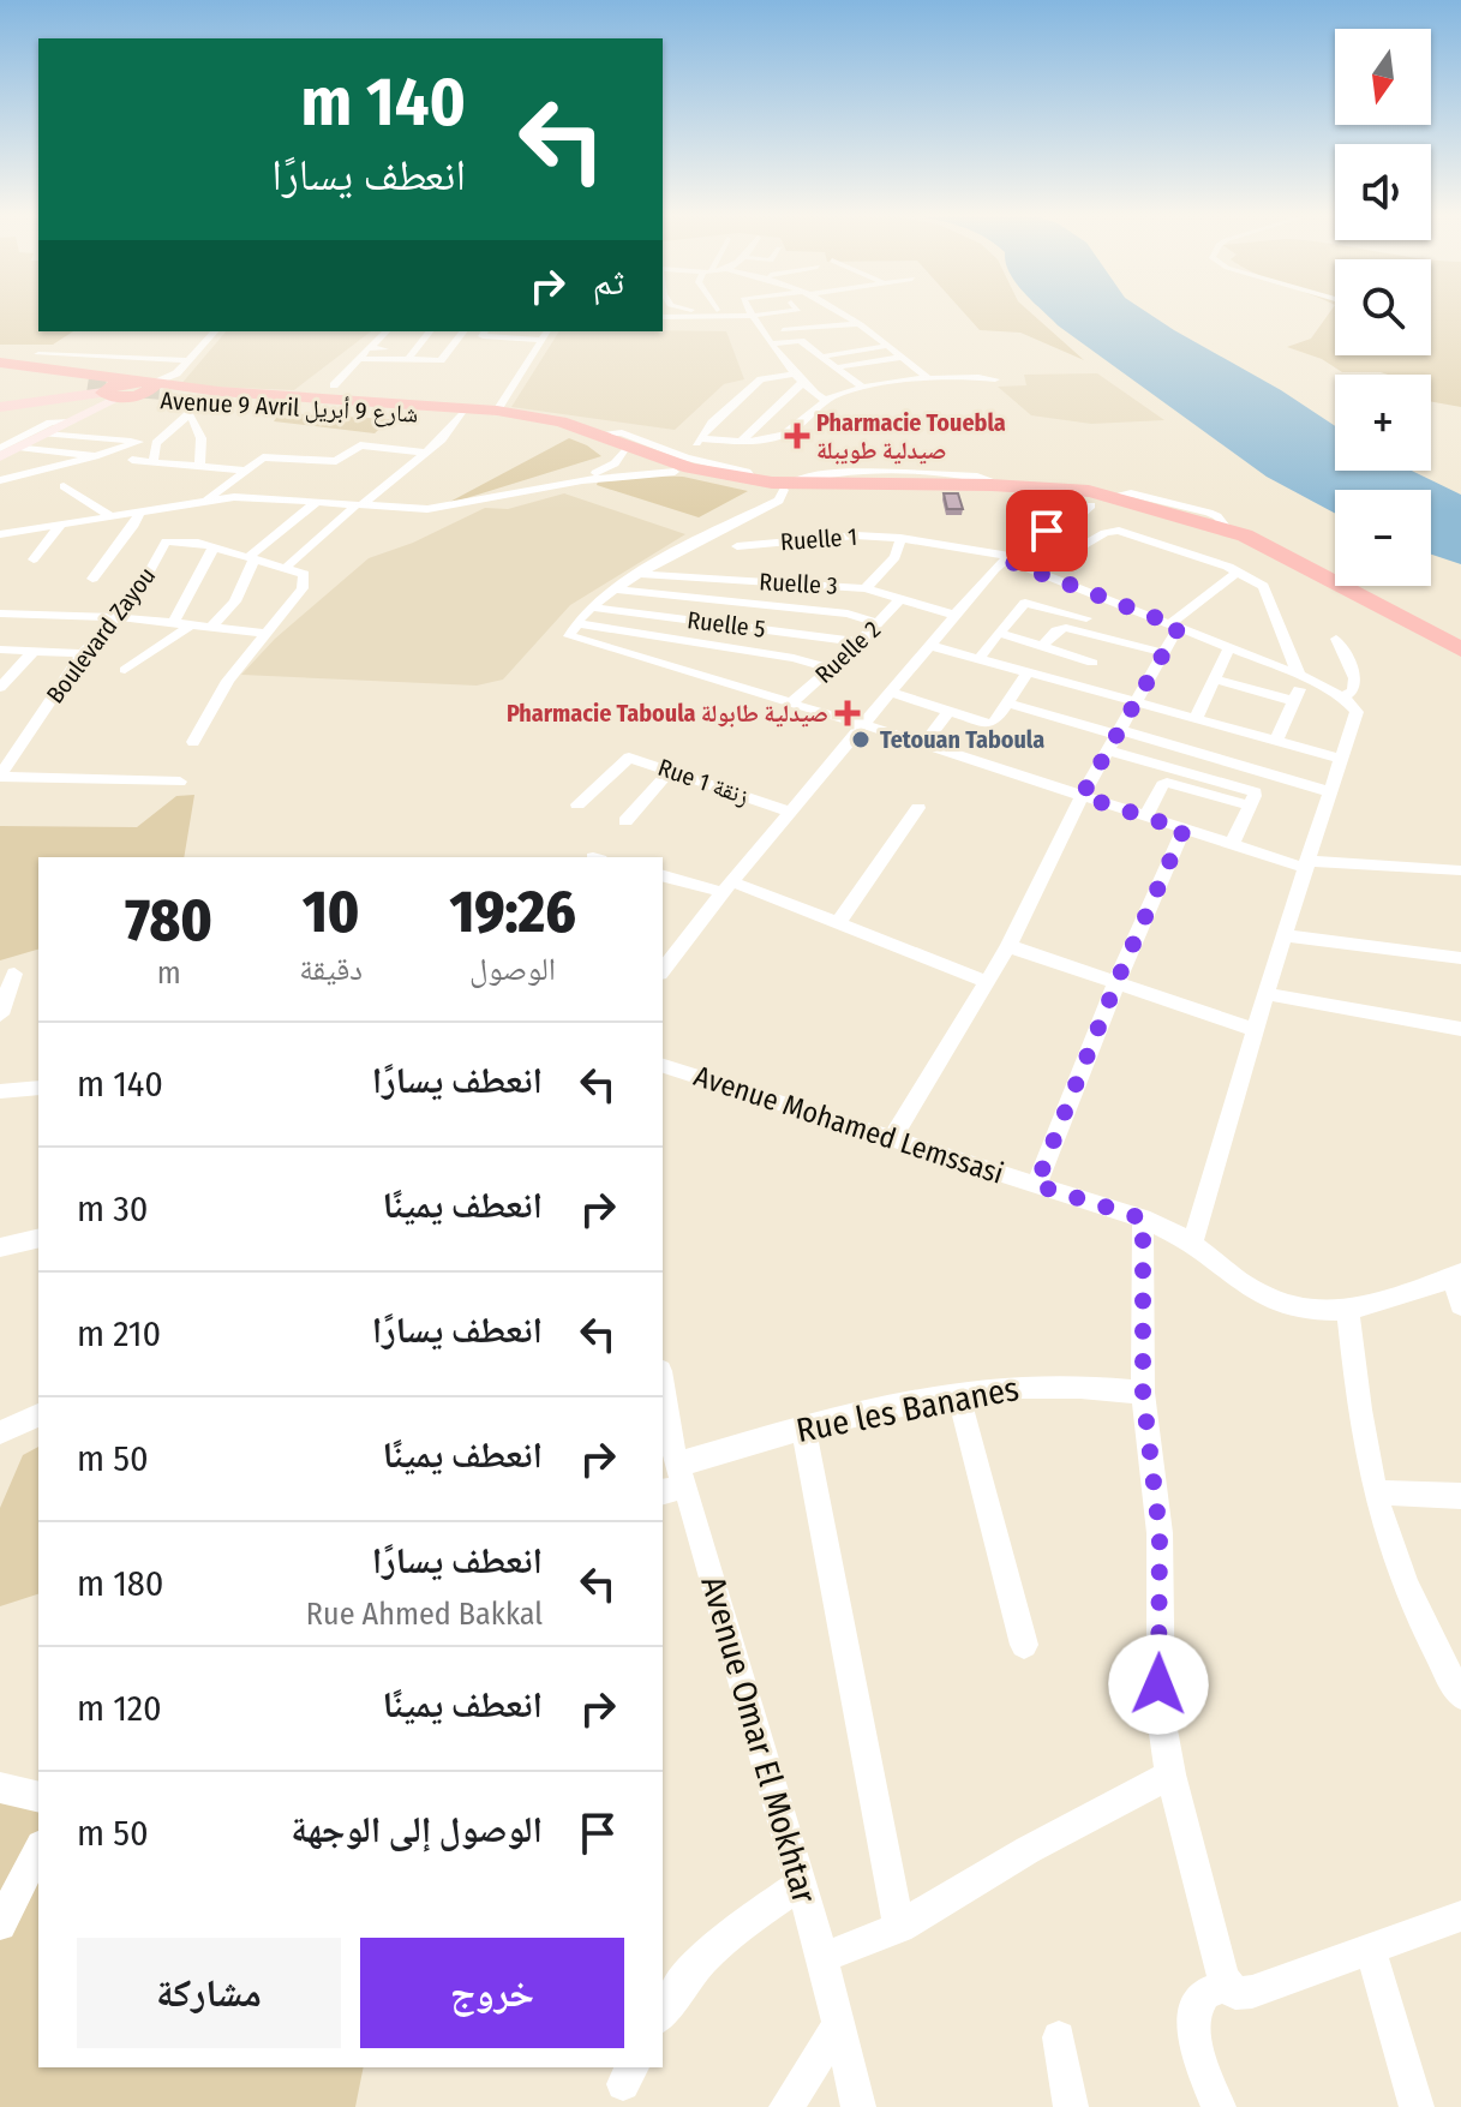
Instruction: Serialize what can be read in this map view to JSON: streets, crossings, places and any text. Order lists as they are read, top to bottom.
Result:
{
  "streets": {
    "highway": ["Avenue 9 Avril شارع 9 أبريل"],
    "street": [
      "Ruelle 1",
      "Ruelle 3",
      "Ruelle 5",
      "Boulevard Zayou",
      "Ruelle 2",
      "Rue 1 زنقة",
      "Avenue Mohamed Lemssasi",
      "Rue les Bananes",
      "Avenue Omar El Mokhtar"
    ]
  },
  "crossings": [
    ["Ruelle 1", "Ruelle 3"],
    ["Ruelle 3", "Ruelle 2"],
    ["Ruelle 5", "Ruelle 2"],
    ["Rue les Bananes", "Avenue Omar El Mokhtar"]
  ],
  "places": {
    "health": ["Pharmacie Touebla صيدلية طويبلة", "Pharmacie Taboula صيدلية طابولة"],
    "other": ["Tetouan Taboula"]
  },
  "north": "bottom",
  "page": {
    "map_buttons": ["+", "−"],
    "turn": ["140 m", "انعطف يسارًا"],
    "then": "ثم",
    "eta": [
      "19:26",
      "الوصول",
      "10",
      "دقيقة",
      "780",
      "m"
    ],
    "list": [
      {
        "name": "انعطف يسارًا",
        "value": "140 m"
      },
      {
        "name": "انعطف يمينًا",
        "value": "30 m"
      },
      {
        "name": "انعطف يسارًا",
        "value": "210 m"
      },
      {
        "name": "انعطف يمينًا",
        "value": "50 m"
      },
      {
        "name": "انعطف يسارًا",
        "note": "Rue Ahmed Bakkal",
        "value": "180 m"
      },
      {
        "name": "انعطف يمينًا",
        "value": "120 m"
      },
      {
        "name": "الوصول إلى الوجهة",
        "value": "50 m"
      }
    ],
    "buttons": ["خروج", "مشاركة"]
  }
}
